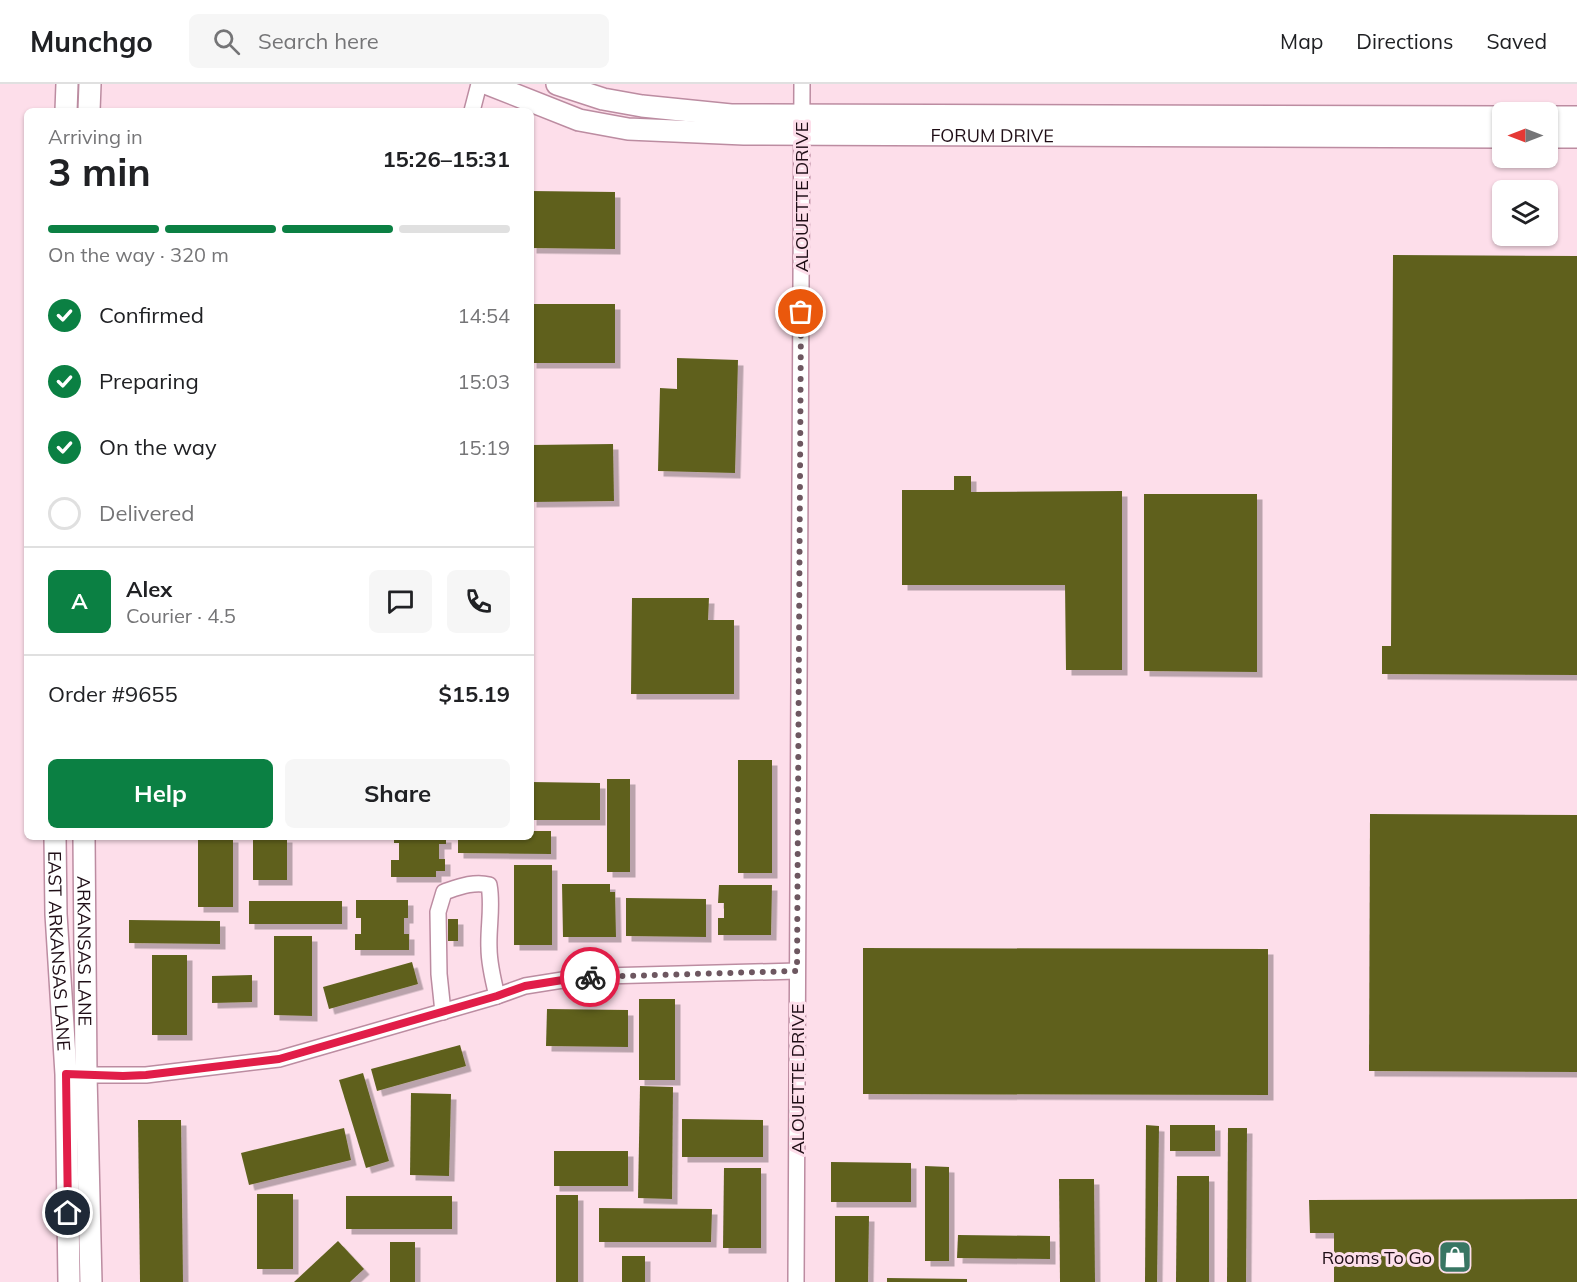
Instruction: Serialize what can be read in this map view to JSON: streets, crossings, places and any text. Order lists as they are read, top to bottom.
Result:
{
  "streets": {
    "street": [
      "FORUM DRIVE",
      "ALOUETTE DRIVE",
      "EAST ARKANSAS LANE",
      "ARKANSAS LANE"
    ]
  },
  "crossings": [
    ["FORUM DRIVE", "ALOUETTE DRIVE"],
    ["EAST ARKANSAS LANE", "ARKANSAS LANE"]
  ],
  "places": {
    "shop": ["Rooms To Go"]
  },
  "north": "left",
  "page": {
    "header": "Munchgo",
    "search": "Search here",
    "nav": ["Map", "Directions", "Saved"],
    "heading": ["3 min", "Arriving in", "15:26–15:31"],
    "panel": [
      "Alex",
      "Courier · 4.5",
      "Order #9655",
      "$15.19"
    ],
    "bar": "On the way · 320 m",
    "list": [
      ["Confirmed", "14:54"],
      ["Preparing", "15:03"],
      ["On the way", "15:19"],
      "Delivered"
    ],
    "round": "A",
    "buttons": ["Help", "Share"]
  }
}
